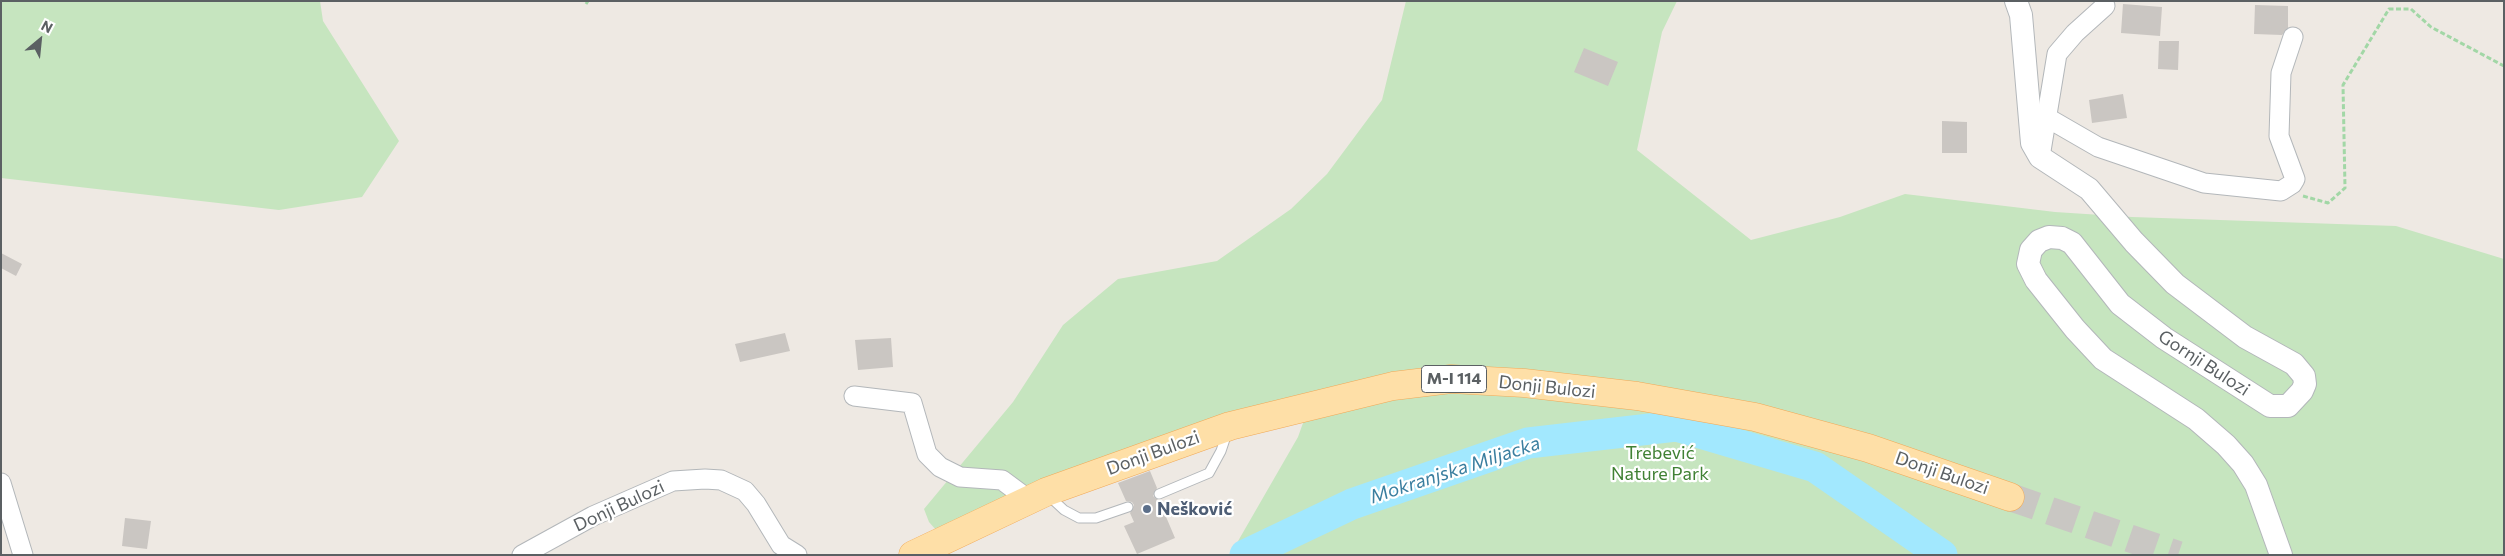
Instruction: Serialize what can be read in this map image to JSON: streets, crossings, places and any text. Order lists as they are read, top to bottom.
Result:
{
  "streets": {
    "main road": ["M-I 114", "Donji Bulozi"],
    "street": ["Gornji Bulozi"]
  },
  "water": ["Mokranjska Miljacka"],
  "parks": ["Trebević Nature Park"],
  "places": ["Nešković"],
  "north": "top right"
}
